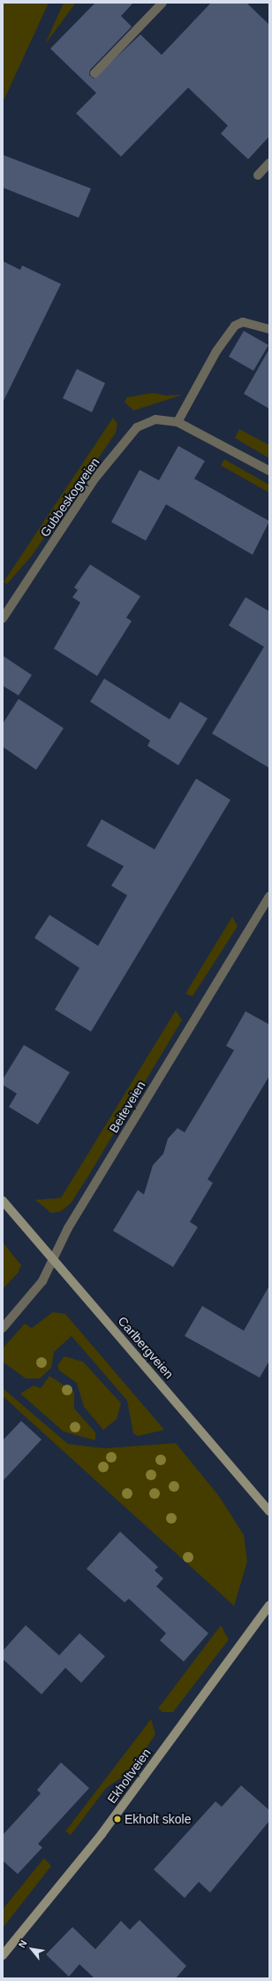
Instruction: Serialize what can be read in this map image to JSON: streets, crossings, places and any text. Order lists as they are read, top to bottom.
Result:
{
  "streets": {
    "street": [
      "Gubbeskogveien",
      "Beiteveien",
      "Carlbergveien",
      "Ekholtveien"
    ]
  },
  "crossings": [
    ["Beiteveien", "Carlbergveien"]
  ],
  "places": ["Ekholt skole"],
  "north": "top left"
}
